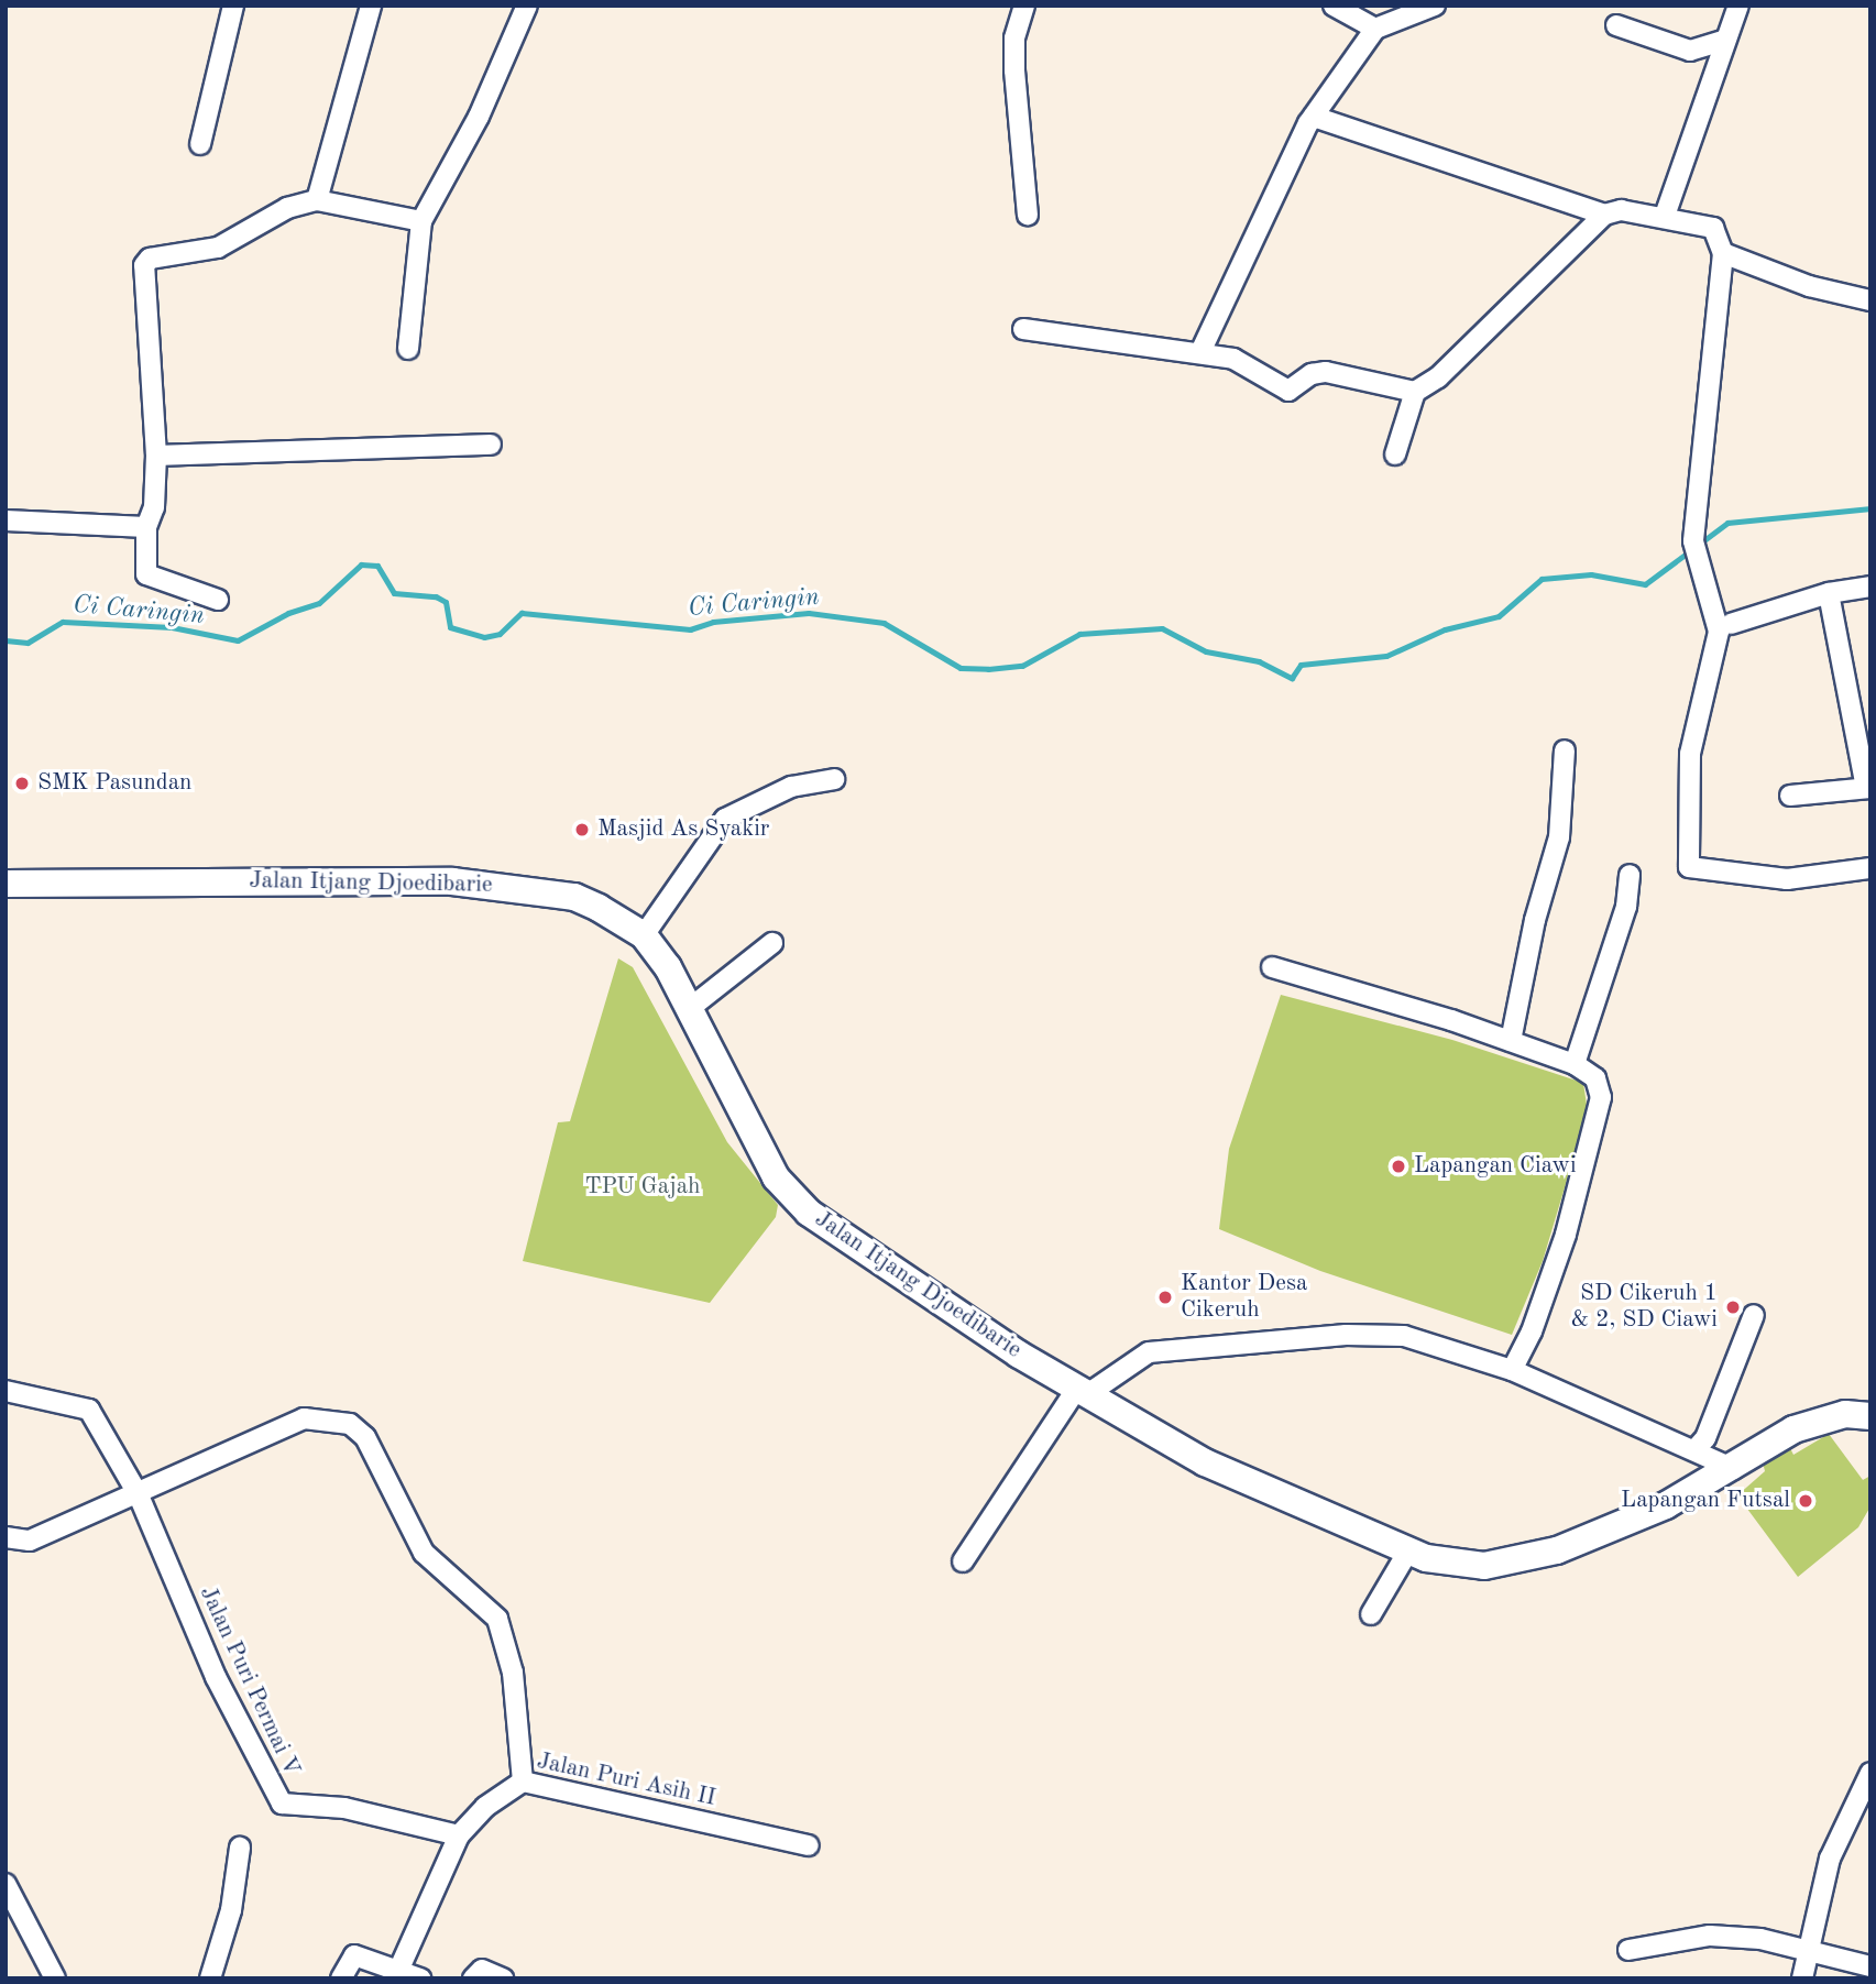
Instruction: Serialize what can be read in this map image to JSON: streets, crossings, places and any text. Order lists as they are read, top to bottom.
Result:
{
  "streets": {
    "main road": ["Jalan Itjang Djoedibarie"],
    "street": ["Jalan Puri Permai V", "Jalan Puri Asih II"]
  },
  "crossings": [
    ["Jalan Puri Permai V", "Jalan Puri Asih II"]
  ],
  "water": ["Ci Caringin"],
  "parks": ["TPU Gajah"],
  "places": [
    "SMK Pasundan",
    "Masjid As Syakir",
    "Lapangan Ciawi",
    "Kantor Desa Cikeruh",
    "SD Cikeruh 1 & 2, SD Ciawi",
    "Lapangan Futsal"
  ]
}
